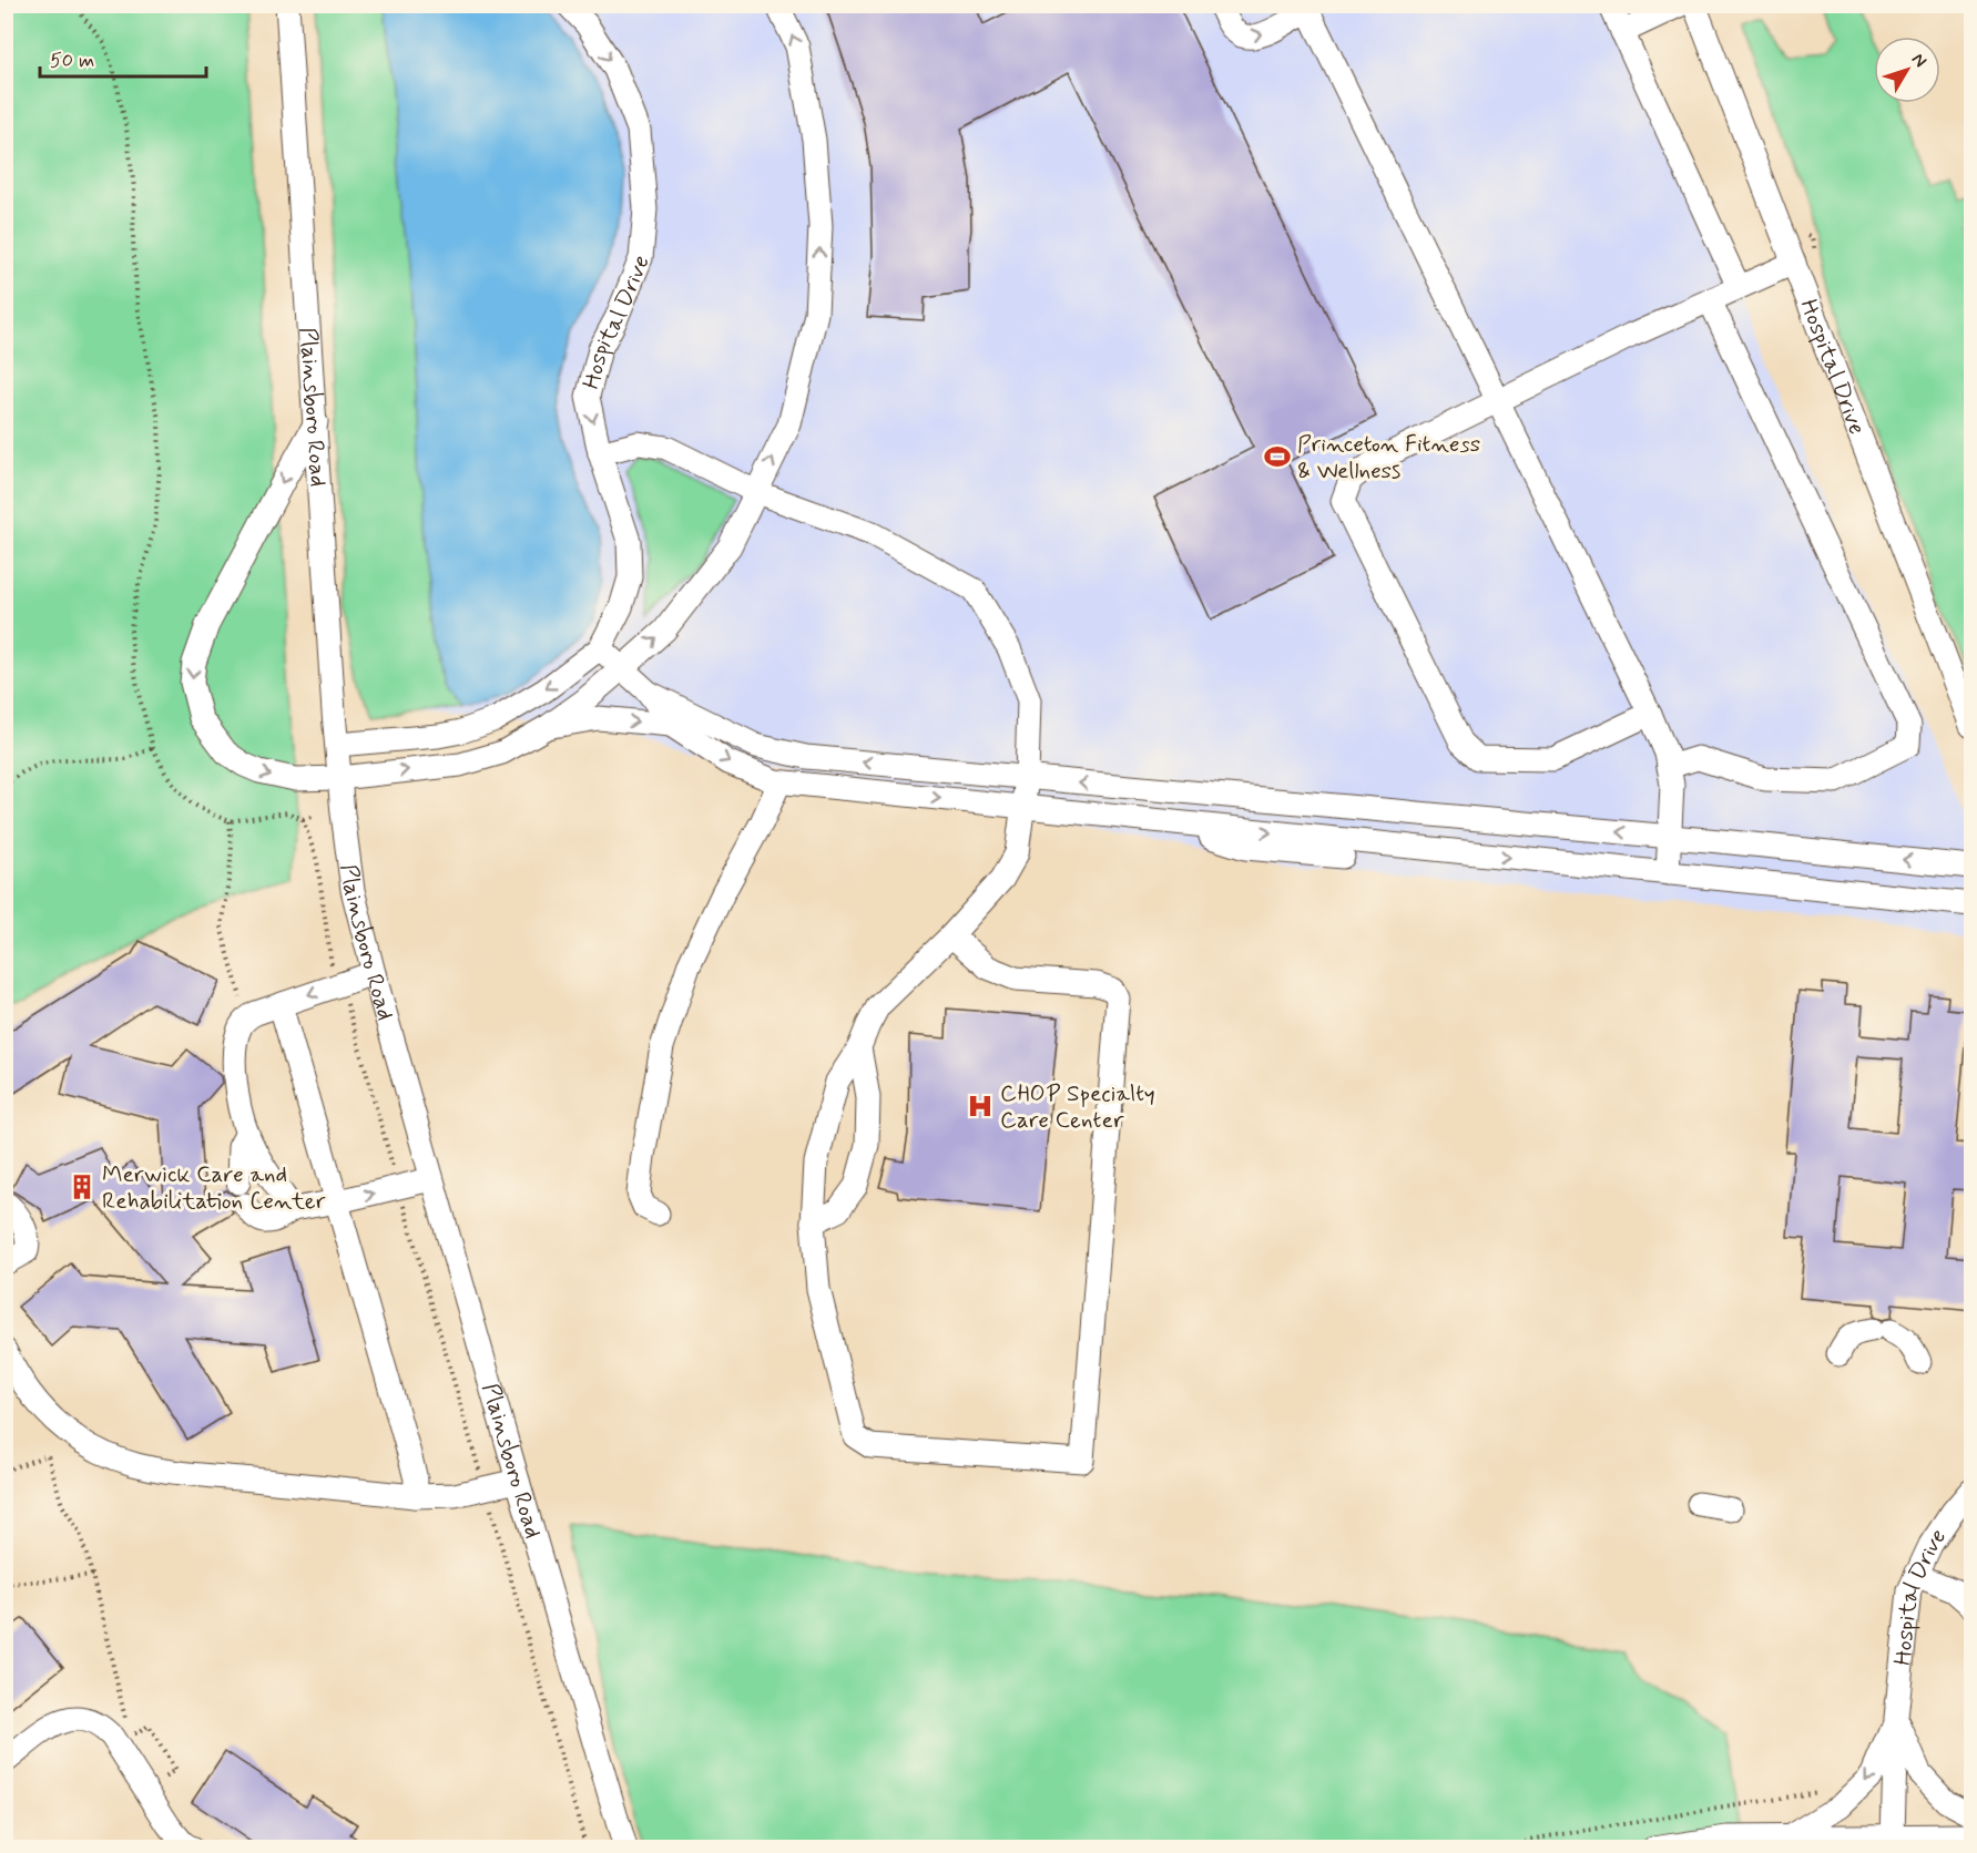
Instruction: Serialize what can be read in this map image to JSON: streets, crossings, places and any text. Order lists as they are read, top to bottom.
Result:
{
  "streets": {
    "street": ["Hospital Drive", "Plainsboro Road"]
  },
  "places": {
    "sports": ["Princeton Fitness & Wellness"],
    "hospital": ["CHOP Specialty Care Center"],
    "building": ["Merwick Care and Rehabilitation Center"]
  },
  "scale_bar": "50 m",
  "north": "top right"
}
